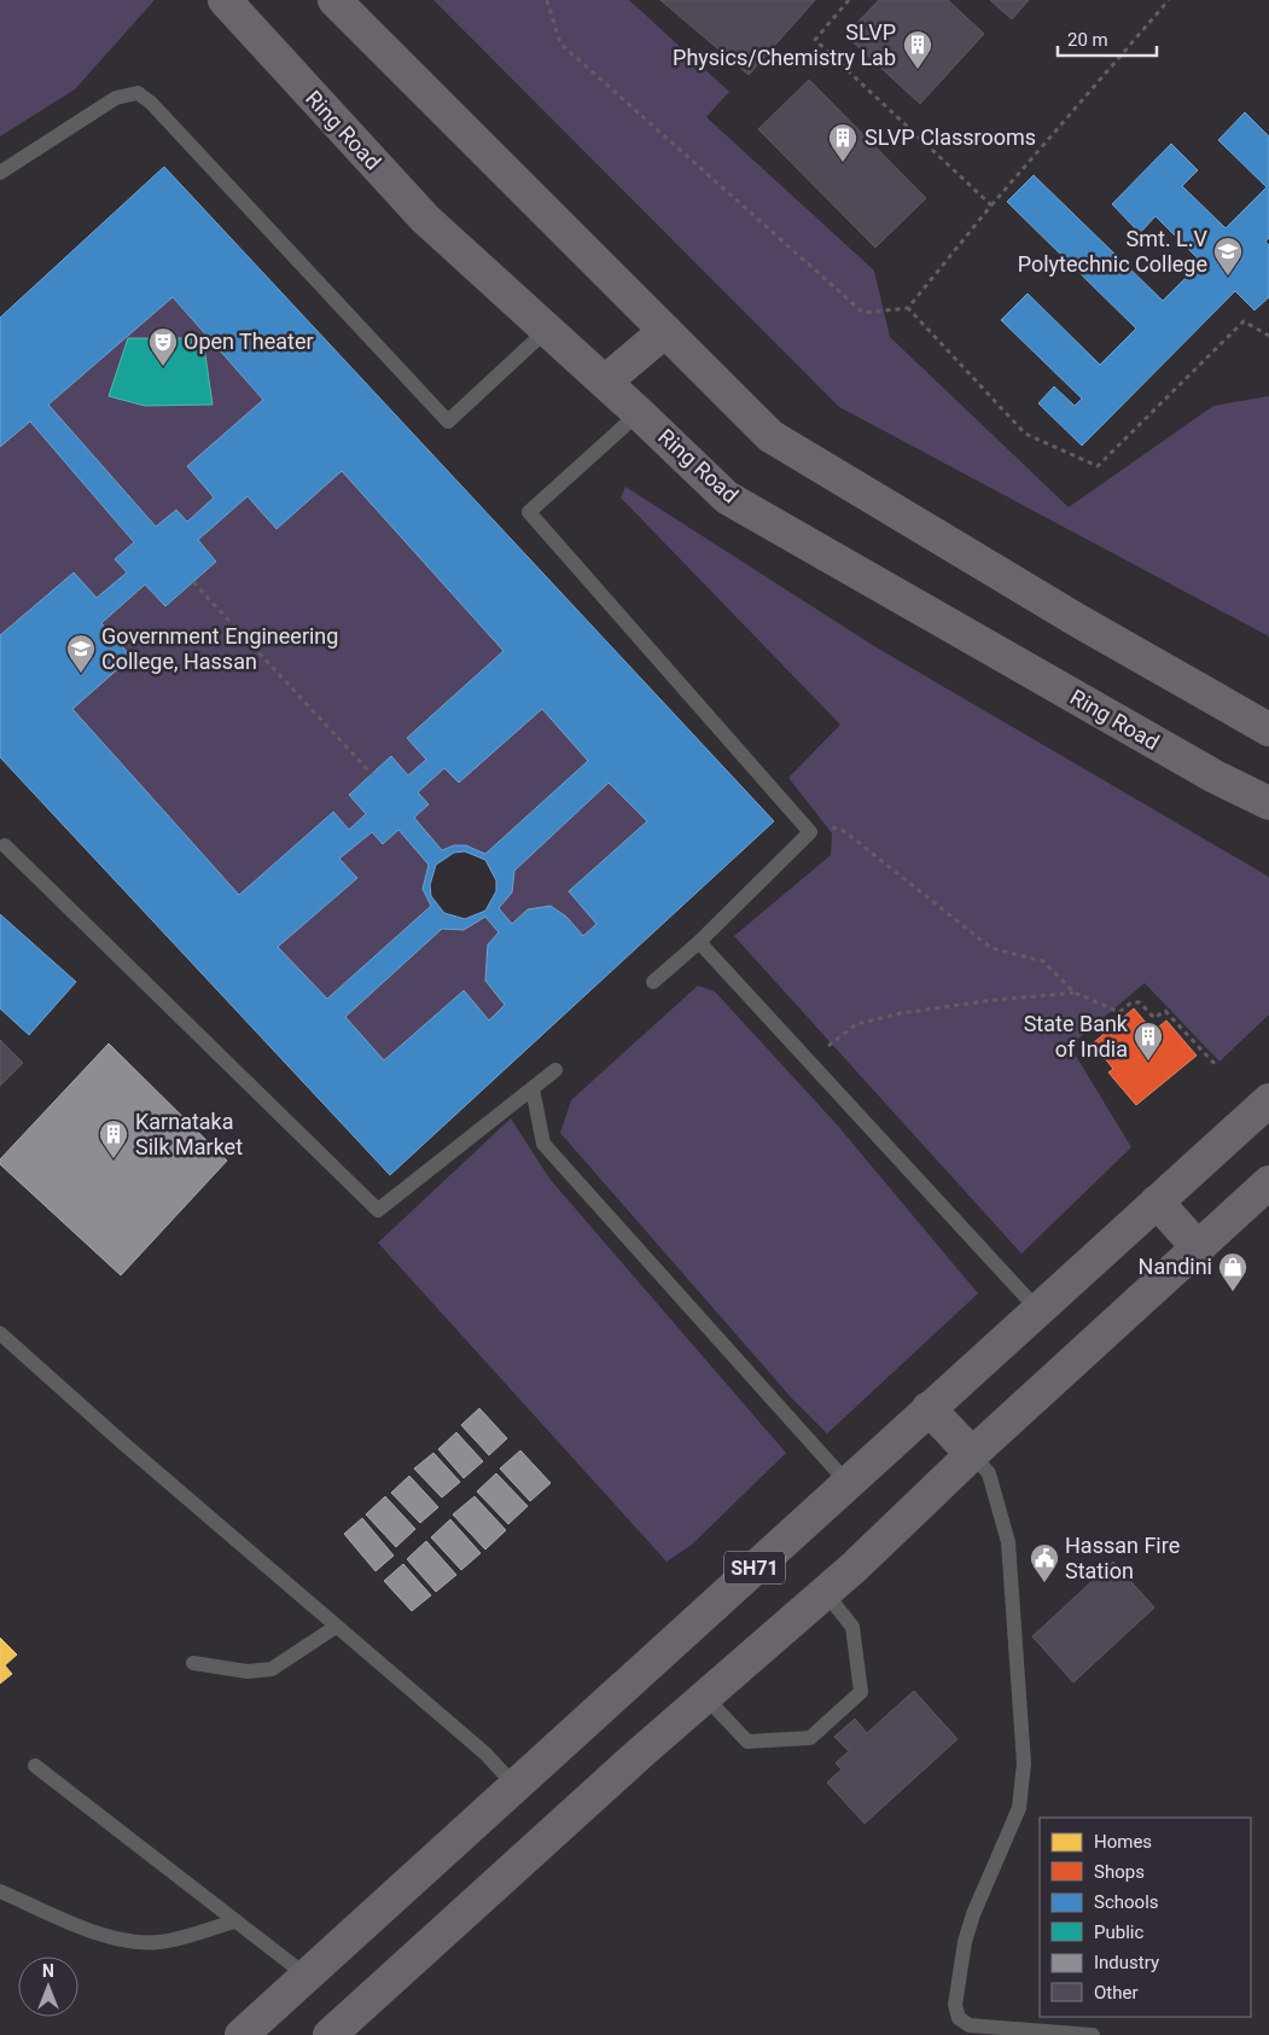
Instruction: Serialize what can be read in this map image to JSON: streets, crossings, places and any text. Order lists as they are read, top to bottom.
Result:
{
  "streets": {
    "main road": ["Ring Road", "SH71"]
  },
  "places": {
    "building": [
      "SLVP Physics/Chemistry Lab",
      "SLVP Classrooms",
      "State Bank of India",
      "Karnataka Silk Market"
    ],
    "school or university": ["Smt. L.V Polytechnic College", "Government Engineering College, Hassan"],
    "theatre": ["Open Theater"],
    "shop": ["Nandini"],
    "public building": ["Hassan Fire Station"]
  },
  "legend": [
    "Homes",
    "Shops",
    "Schools",
    "Public",
    "Industry",
    "Other"
  ],
  "scale_bar": "20 m",
  "north": "top"
}
